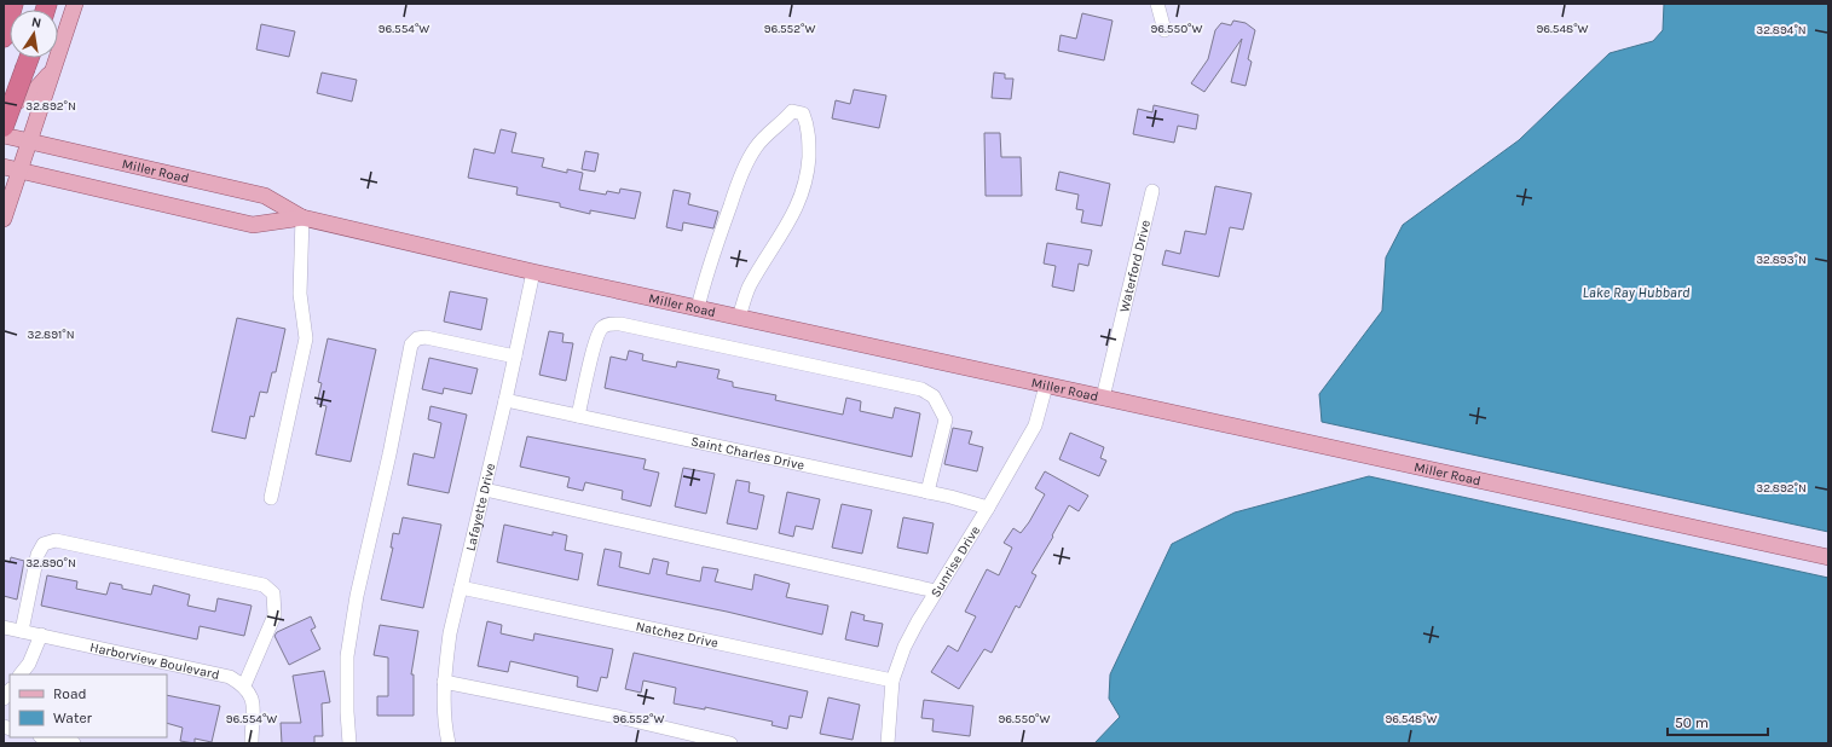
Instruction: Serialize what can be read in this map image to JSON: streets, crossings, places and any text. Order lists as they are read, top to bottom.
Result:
{
  "streets": {
    "main road": ["Miller Road"],
    "street": [
      "Waterford Drive",
      "Saint Charles Drive",
      "Lafayette Drive",
      "Sunrise Drive",
      "Natchez Drive",
      "Harborview Boulevard"
    ]
  },
  "crossings": [
    ["Miller Road", "Waterford Drive"],
    ["Miller Road", "Lafayette Drive"],
    ["Miller Road", "Sunrise Drive"],
    ["Saint Charles Drive", "Lafayette Drive"],
    ["Saint Charles Drive", "Sunrise Drive"],
    ["Lafayette Drive", "Natchez Drive"],
    ["Sunrise Drive", "Natchez Drive"]
  ],
  "water": ["Lake Ray Hubbard"],
  "legend": ["Road", "Water"],
  "scale_bar": "50 m",
  "north": "top",
  "coordinates": [
    "96.554°W",
    "96.552°W",
    "96.550°W",
    "96.548°W",
    "32.894°N",
    "32.892°N",
    "32.893°N",
    "32.891°N",
    "32.890°N"
  ]
}
